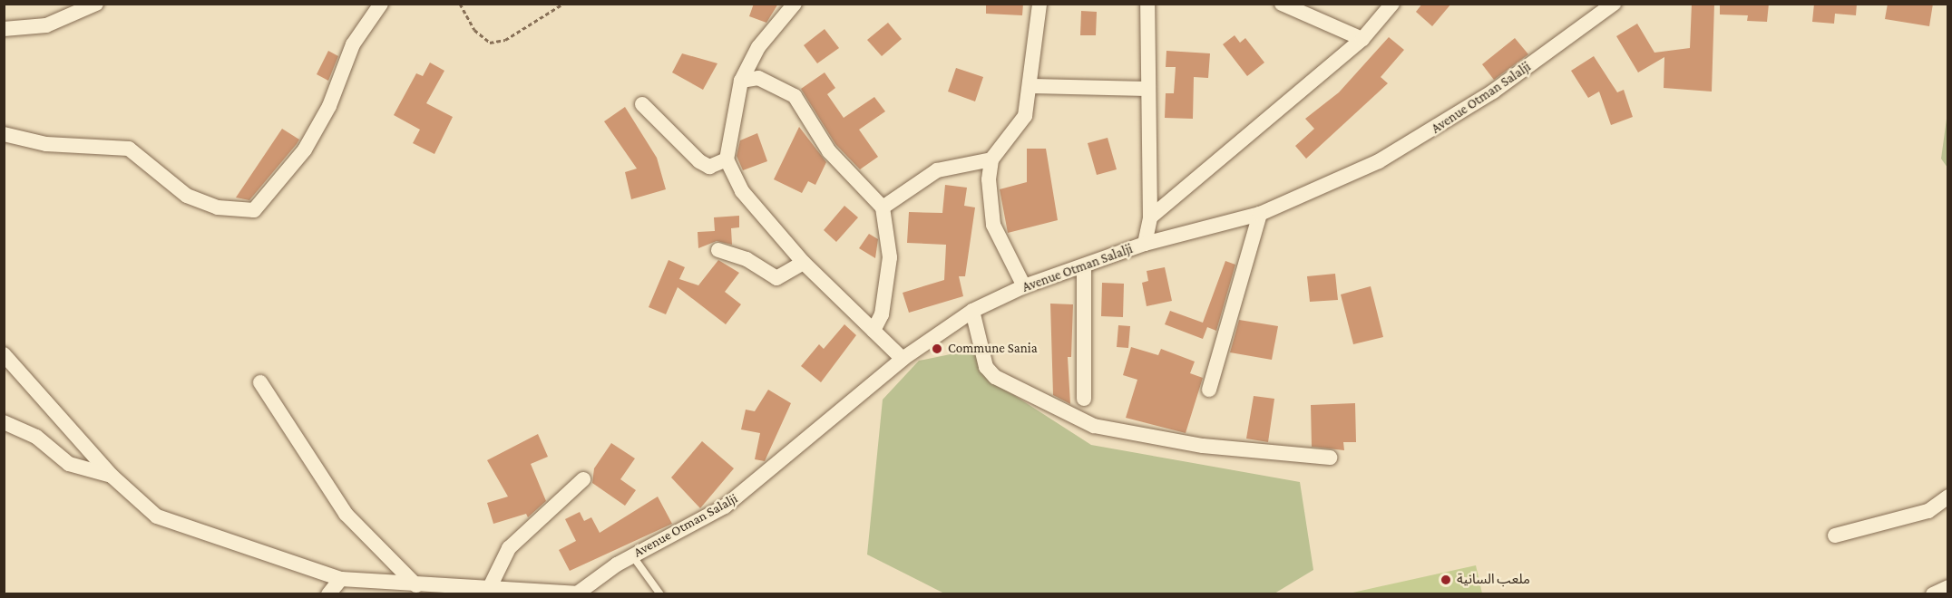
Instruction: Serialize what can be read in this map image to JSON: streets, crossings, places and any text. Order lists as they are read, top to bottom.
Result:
{
  "streets": {
    "street": ["Avenue Otman Salalji"]
  },
  "places": ["Commune Sania", "ملعب السانية"]
}
